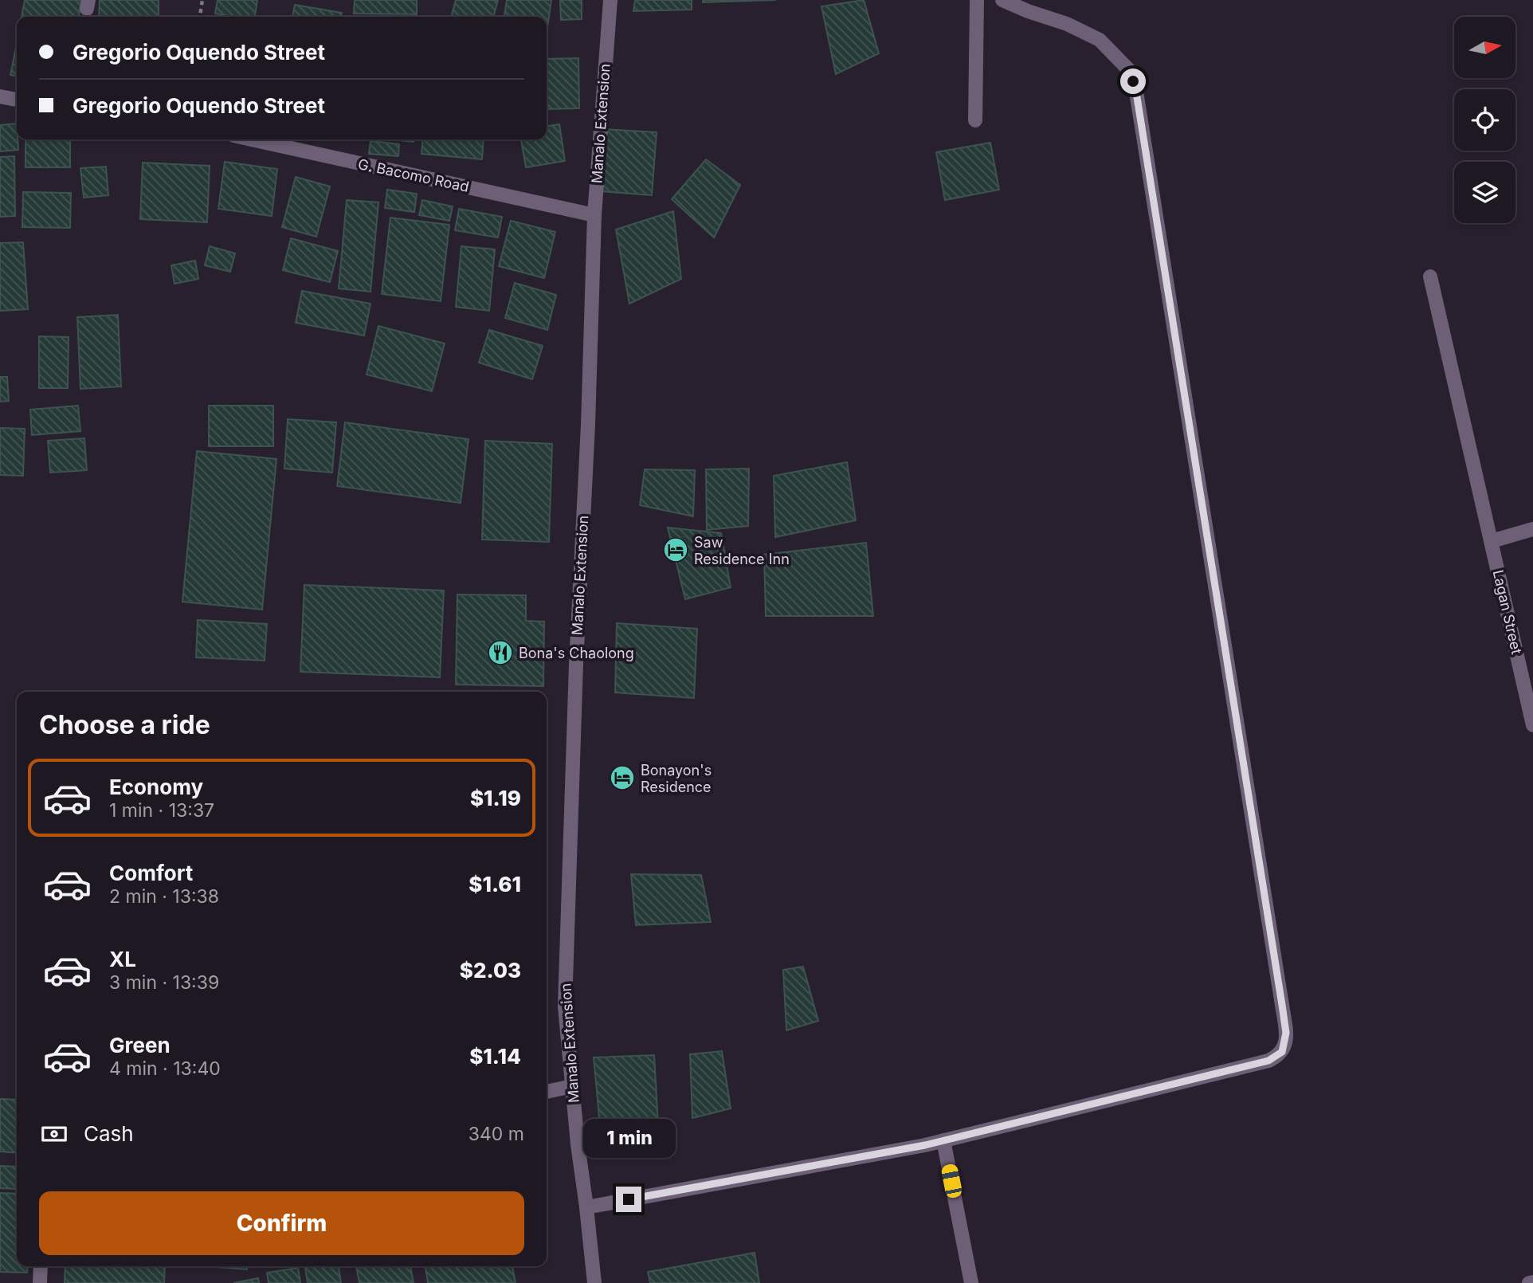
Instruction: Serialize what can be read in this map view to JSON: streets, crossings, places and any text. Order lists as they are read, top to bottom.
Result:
{
  "streets": {
    "street": ["Manalo Extension", "G. Bacomo Road", "Lagan Street"]
  },
  "crossings": [
    ["Manalo Extension", "G. Bacomo Road"]
  ],
  "places": {
    "hotel": ["Saw Residence Inn", "Bonayon's Residence"],
    "restaurant": ["Bona's Chaolong"]
  },
  "north": "right",
  "page": {
    "banner": ["Gregorio Oquendo Street", "Gregorio Oquendo Street"],
    "heading": "Choose a ride",
    "list": [
      {
        "name": "Economy",
        "note": "1 min · 13:37",
        "value": "$1.19"
      },
      {
        "name": "Comfort",
        "note": "2 min · 13:38",
        "value": "$1.61"
      },
      {
        "name": "XL",
        "note": "3 min · 13:39",
        "value": "$2.03"
      },
      {
        "name": "Green",
        "note": "4 min · 13:40",
        "value": "$1.14"
      }
    ],
    "pay": ["Cash", "340 m"],
    "bubble": "1 min",
    "buttons": "Confirm"
  }
}
